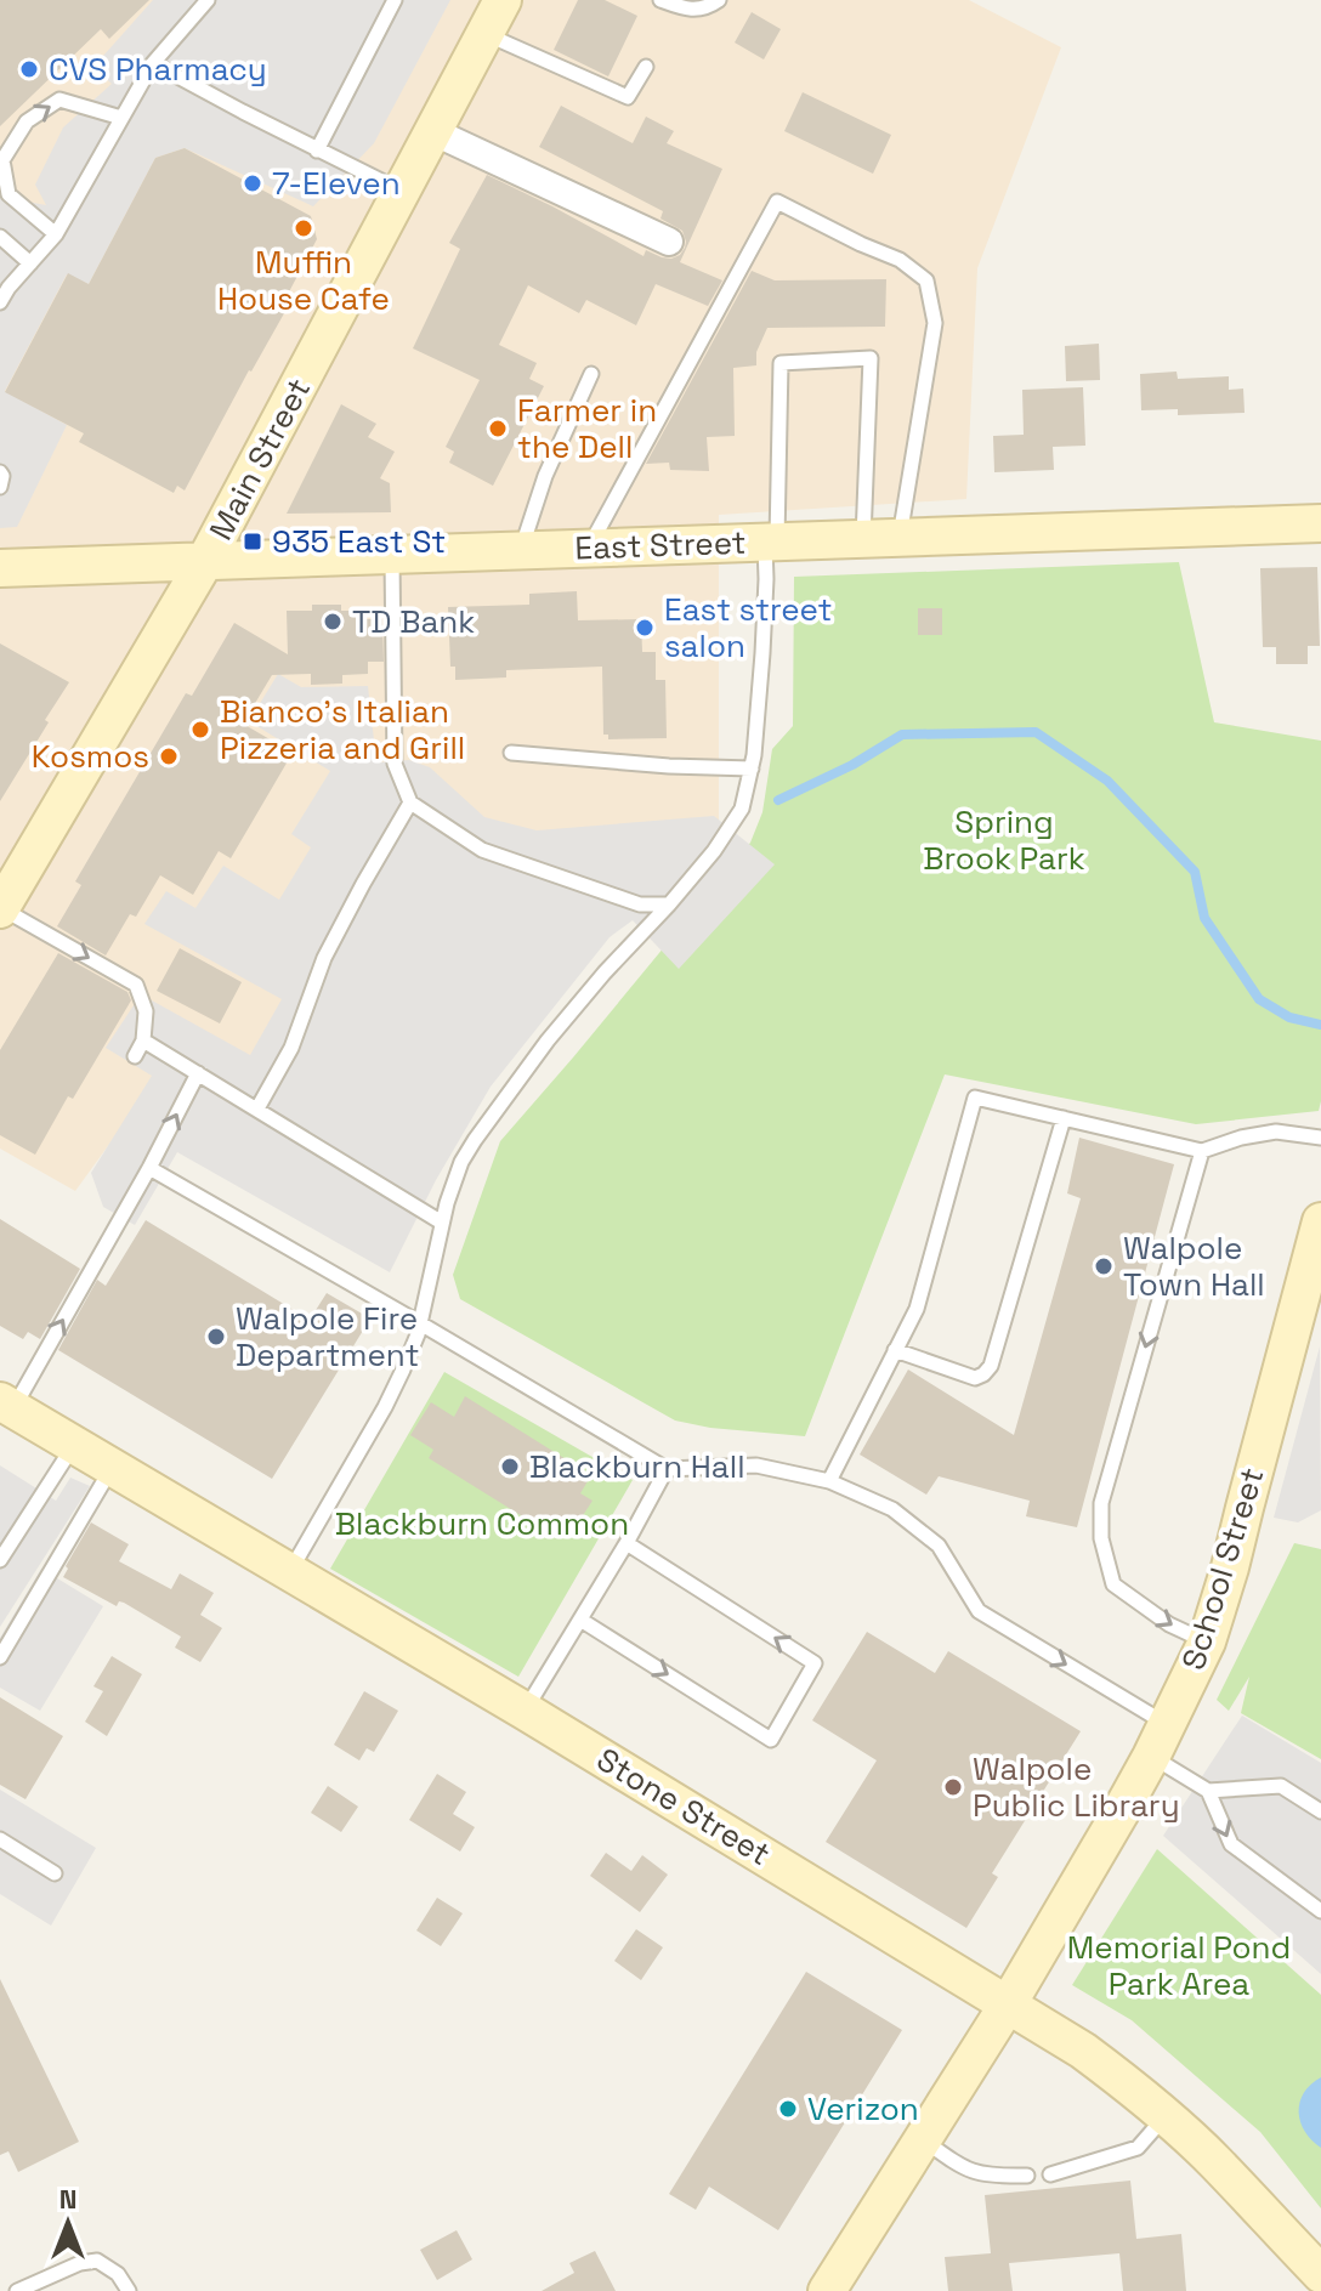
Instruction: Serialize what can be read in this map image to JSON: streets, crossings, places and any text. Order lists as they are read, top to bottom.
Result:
{
  "streets": {
    "street": [
      "Main Street",
      "East Street",
      "School Street",
      "Stone Street"
    ]
  },
  "crossings": [
    ["Main Street", "East Street"],
    ["School Street", "Stone Street"]
  ],
  "parks": ["Spring Brook Park", "Blackburn Common", "Memorial Pond Park Area"],
  "places": {
    "other": [
      "CVS Pharmacy",
      "7-Eleven",
      "Muffin House Cafe",
      "Farmer in the Dell",
      "TD Bank",
      "East street salon",
      "Bianco's Italian Pizzeria and Grill",
      "Kosmos",
      "Walpole Town Hall",
      "Walpole Fire Department",
      "Blackburn Hall",
      "Walpole Public Library",
      "Verizon"
    ],
    "transit": ["935 East St"]
  },
  "north": "top"
}
